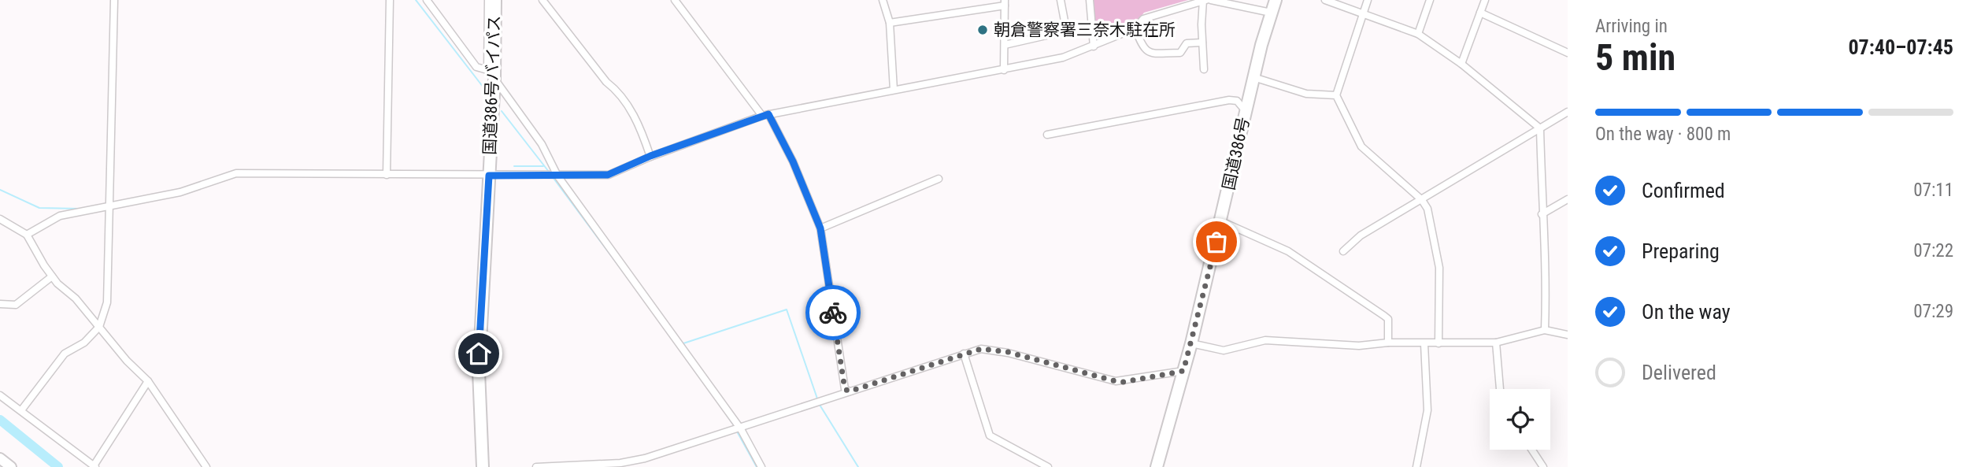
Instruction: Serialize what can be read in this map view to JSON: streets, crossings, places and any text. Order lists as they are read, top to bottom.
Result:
{
  "streets": {
    "highway": ["国道386号バイパス", "国道386号"]
  },
  "places": ["朝倉警察署三奈木駐在所"],
  "page": {
    "heading": ["5 min", "Arriving in", "07:40–07:45"],
    "bar": "On the way · 800 m",
    "list": [
      ["Confirmed", "07:11"],
      ["Preparing", "07:22"],
      ["On the way", "07:29"],
      "Delivered"
    ]
  }
}
